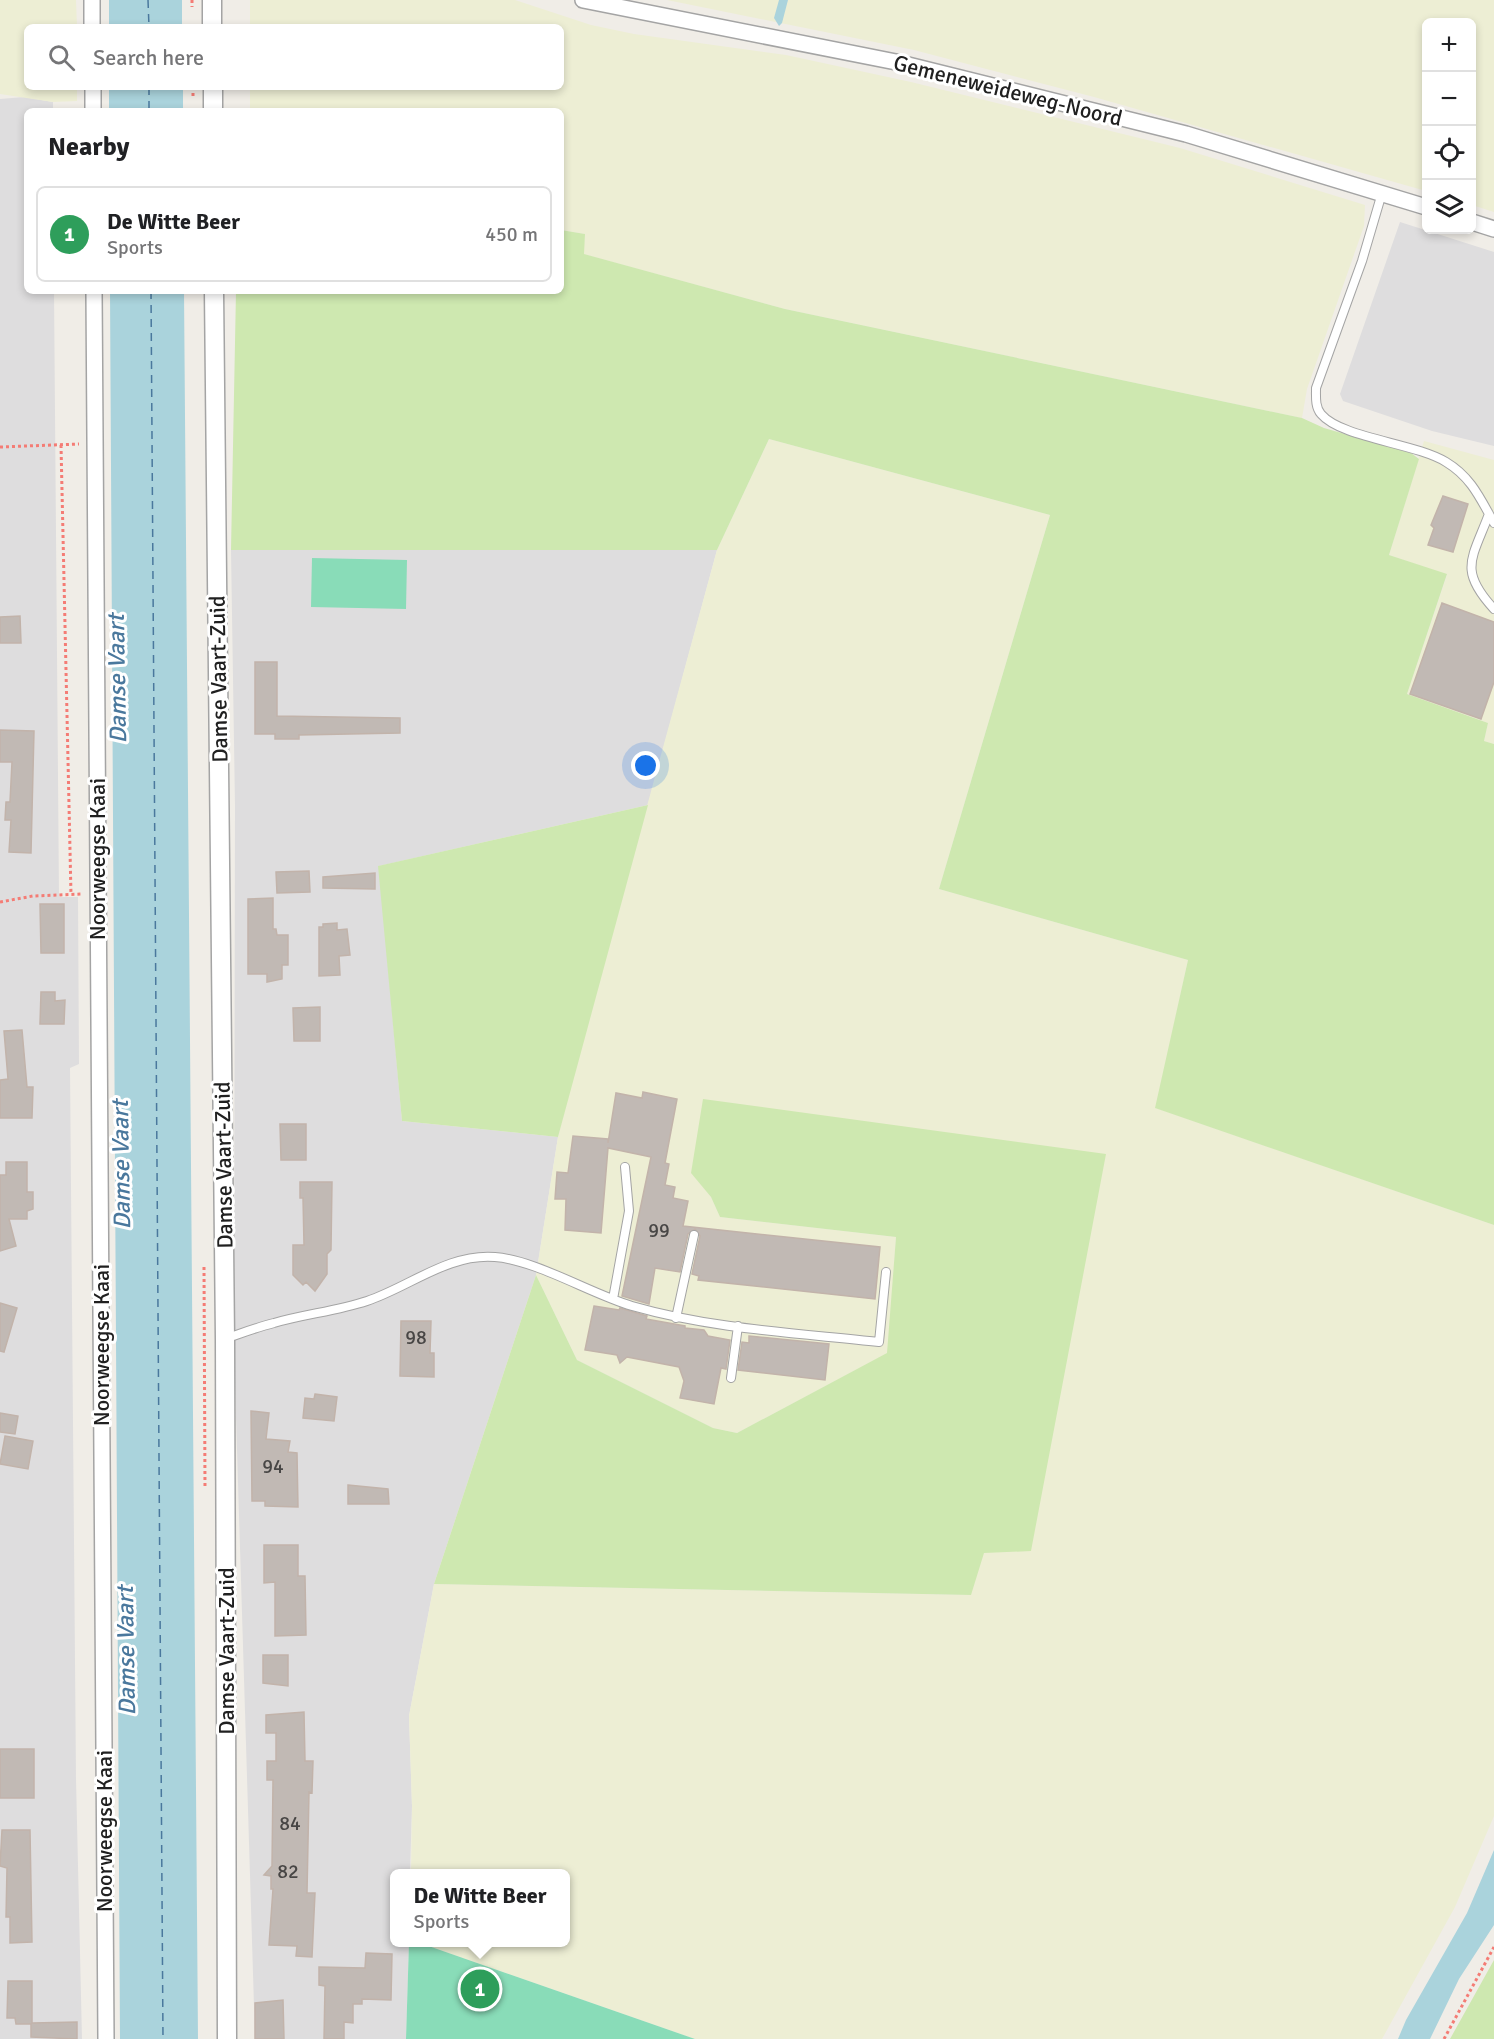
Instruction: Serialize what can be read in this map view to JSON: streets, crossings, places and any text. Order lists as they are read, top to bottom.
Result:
{
  "streets": {
    "street": ["Gemeneweideweg-Noord", "Damse Vaart-Zuid", "Noorweegse Kaai"]
  },
  "water": ["Damse Vaart"],
  "house_numbers": [
    "99",
    "98",
    "94",
    "84",
    "82"
  ],
  "page": {
    "map_buttons": ["+", "−"],
    "search": "Search here",
    "heading": "Nearby",
    "list": [
      {
        "mark": "1",
        "name": "De Witte Beer",
        "note": "Sports",
        "value": "450 m"
      }
    ],
    "popup": ["De Witte Beer", "Sports"],
    "pins": "1"
  }
}
